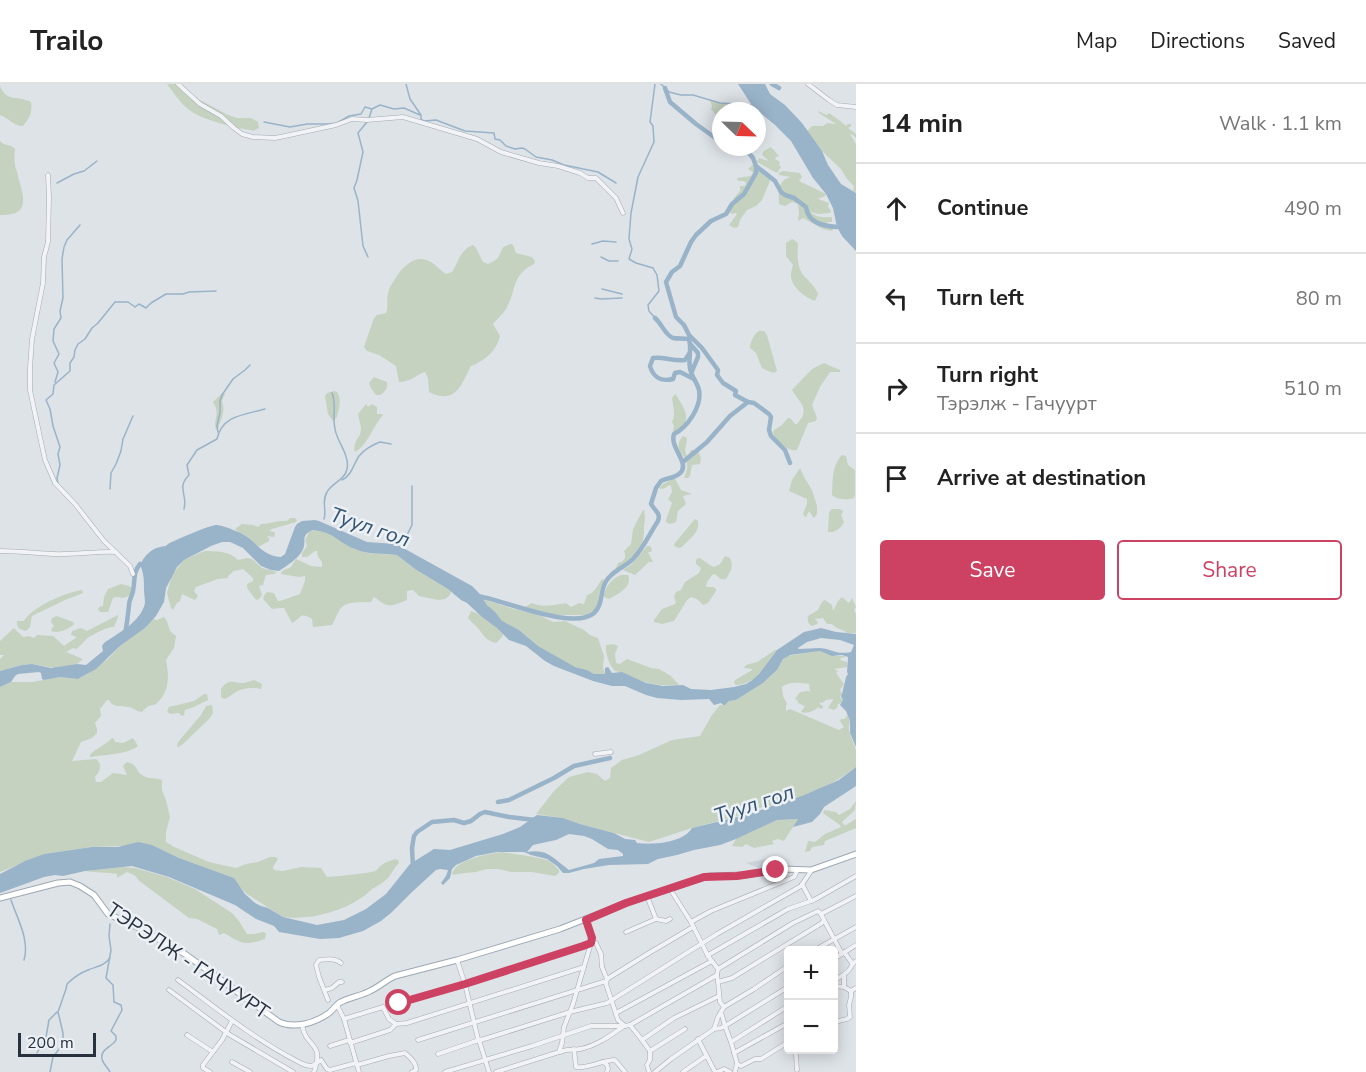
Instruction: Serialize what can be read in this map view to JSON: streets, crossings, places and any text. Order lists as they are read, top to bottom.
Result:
{
  "streets": {
    "main road": ["ТЭРЭЛЖ - ГАЧУУРТ"]
  },
  "water": ["Туул гол"],
  "scale_bar": "200 m",
  "north": "bottom right",
  "page": {
    "header": "Trailo",
    "nav": ["Map", "Directions", "Saved"],
    "heading": ["14 min", "Walk · 1.1 km"],
    "list": [
      ["Continue", "490 m"],
      ["Turn left", "80 m"],
      ["Turn right", "Тэрэлж - Гачуурт", "510 m"],
      "Arrive at destination"
    ],
    "buttons": ["Save", "Share"],
    "map_buttons": ["+", "−"],
    "scale": "200 m"
  }
}
